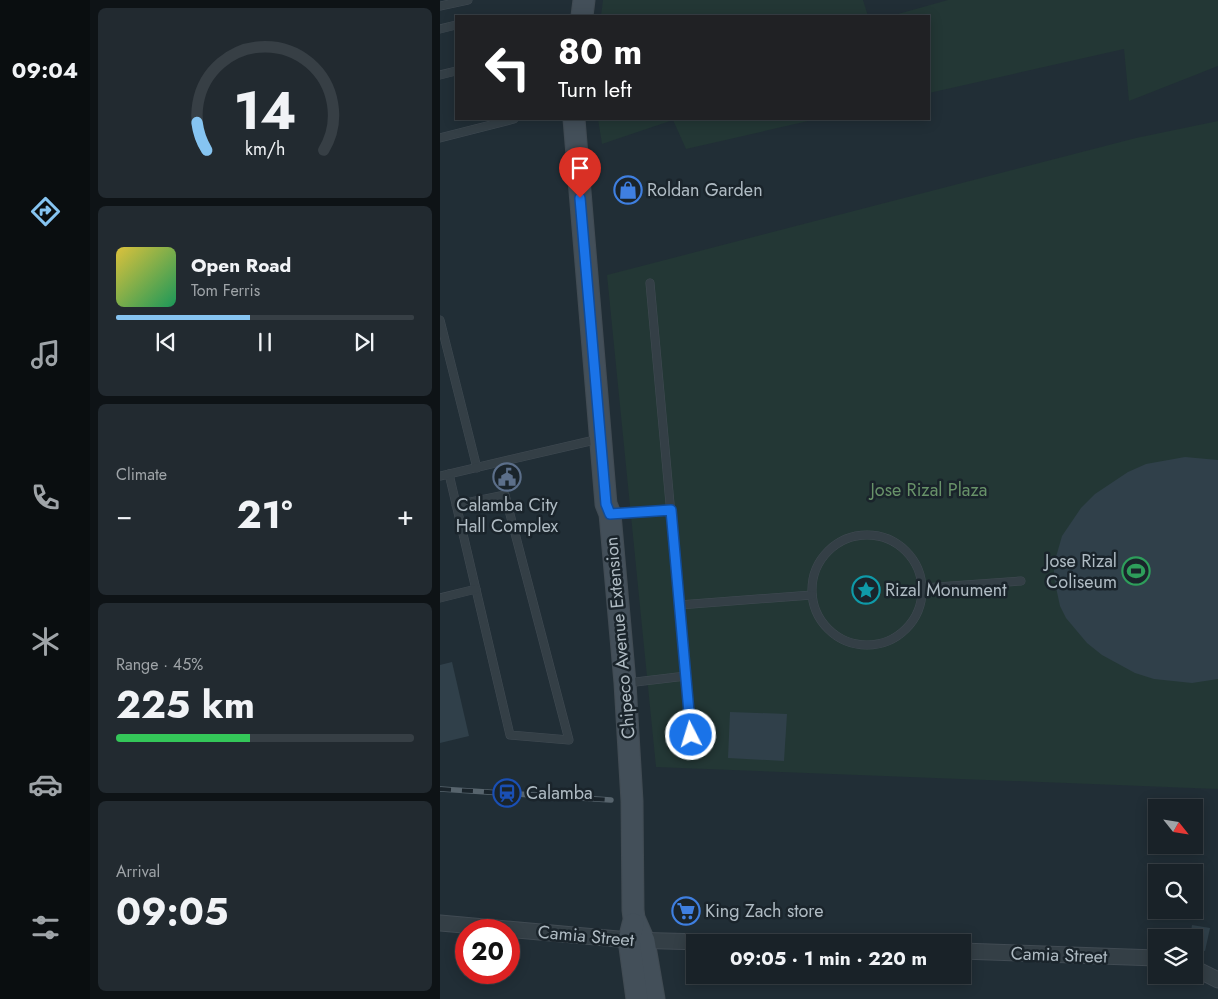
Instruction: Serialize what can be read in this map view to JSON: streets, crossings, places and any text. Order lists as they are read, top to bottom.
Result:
{
  "streets": {
    "main road": ["Chipeco Avenue Extension"],
    "street": ["Camia Street"]
  },
  "crossings": [
    ["Chipeco Avenue Extension", "Camia Street"]
  ],
  "parks": ["Jose Rizal Plaza"],
  "places": {
    "shop": ["Roldan Garden"],
    "public building": ["Calamba City Hall Complex"],
    "sports": ["Jose Rizal Coliseum"],
    "place": ["Rizal Monument"],
    "station": ["Calamba"],
    "supermarket": ["King Zach store"]
  },
  "north": "bottom right",
  "page": {
    "tabs": "09:04",
    "turn": ["80 m", "Turn left"],
    "song": ["Open Road", "Tom Ferris"],
    "tile": [
      "Climate",
      ["Range · 45%", "225 km"],
      ["Arrival", "09:05"]
    ],
    "heat": ["−", "21°", "+"],
    "limit": "20",
    "trip": "09:05 · 1 min · 220 m",
    "gauge": ["14", "km/h"]
  }
}
